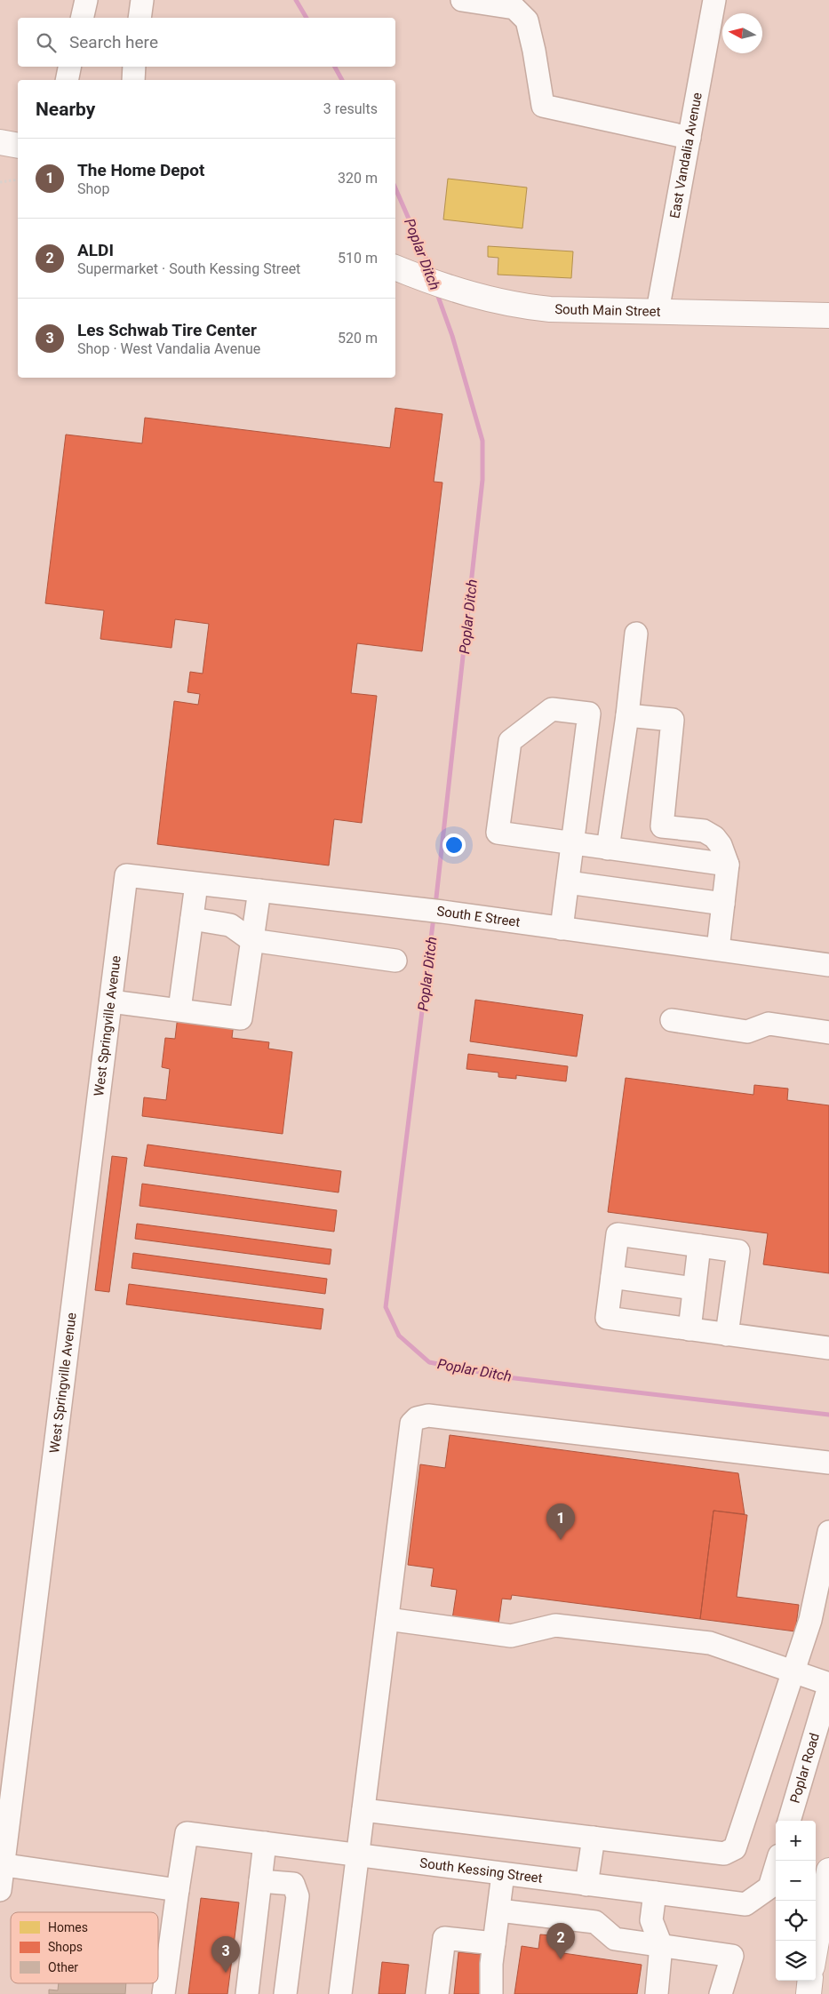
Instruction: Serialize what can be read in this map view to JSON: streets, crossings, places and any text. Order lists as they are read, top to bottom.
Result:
{
  "streets": {
    "main road": ["South Main Street"],
    "street": [
      "East Vandalia Avenue",
      "South E Street",
      "West Springville Avenue",
      "Poplar Road",
      "South Kessing Street"
    ]
  },
  "crossings": [
    ["East Vandalia Avenue", "South Main Street"],
    ["South E Street", "West Springville Avenue"]
  ],
  "water": ["Poplar Ditch"],
  "legend": ["Homes", "Shops", "Other"],
  "north": "left",
  "page": {
    "search": "Search here",
    "heading": ["Nearby", "3 results"],
    "list": [
      {
        "mark": "1",
        "name": "The Home Depot",
        "note": "Shop",
        "value": "320 m"
      },
      {
        "mark": "2",
        "name": "ALDI",
        "note": "Supermarket · South Kessing Street",
        "value": "510 m"
      },
      {
        "mark": "3",
        "name": "Les Schwab Tire Center",
        "note": "Shop · West Vandalia Avenue",
        "value": "520 m"
      }
    ],
    "pins": ["1", "2", "3"],
    "map_buttons": ["+", "−"]
  }
}
